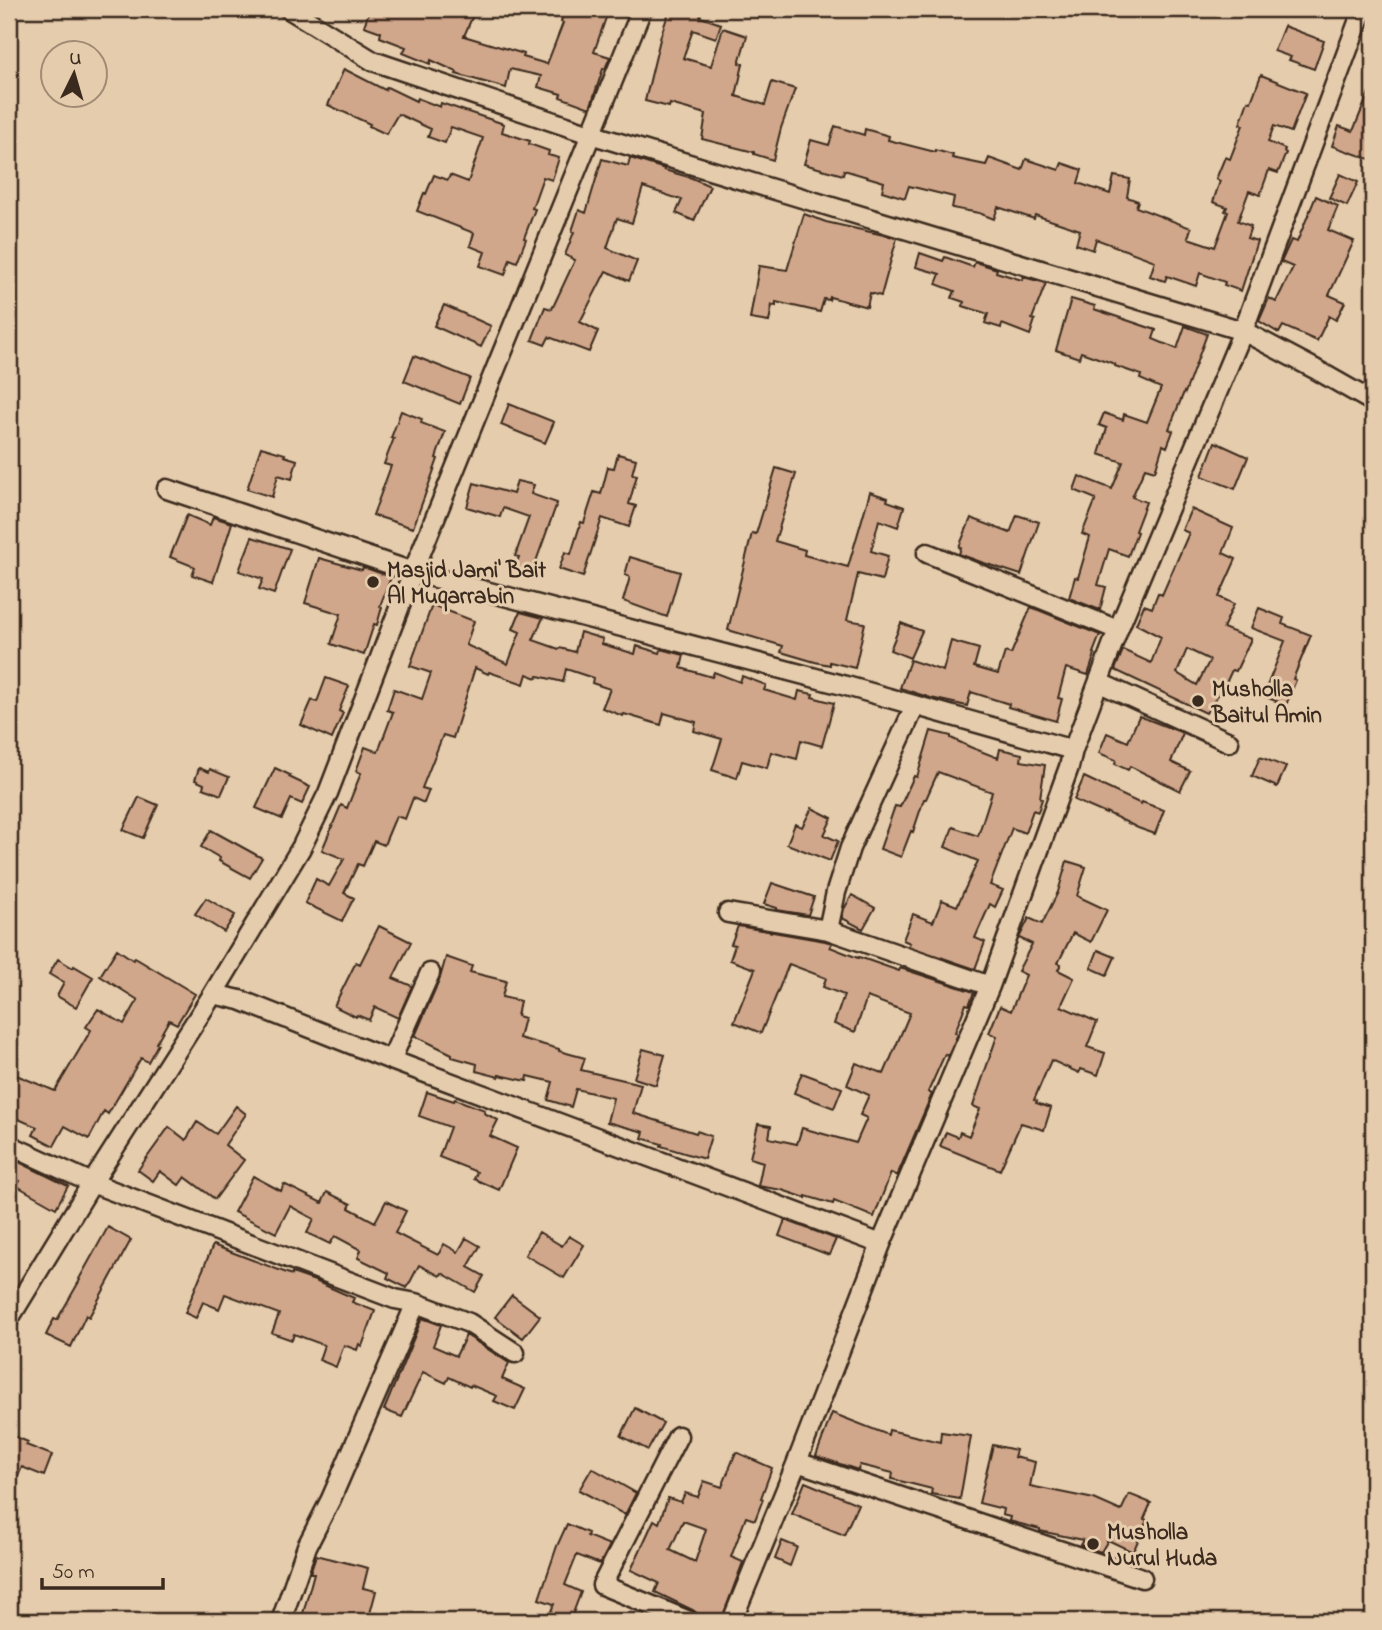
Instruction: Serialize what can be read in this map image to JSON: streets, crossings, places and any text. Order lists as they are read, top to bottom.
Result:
{
  "places": ["Masjid Jami' Bait Al Muqarrabin", "Musholla Baitul Amin", "Musholla Nurul Huda"],
  "scale_bar": "50 m",
  "north": "top"
}
